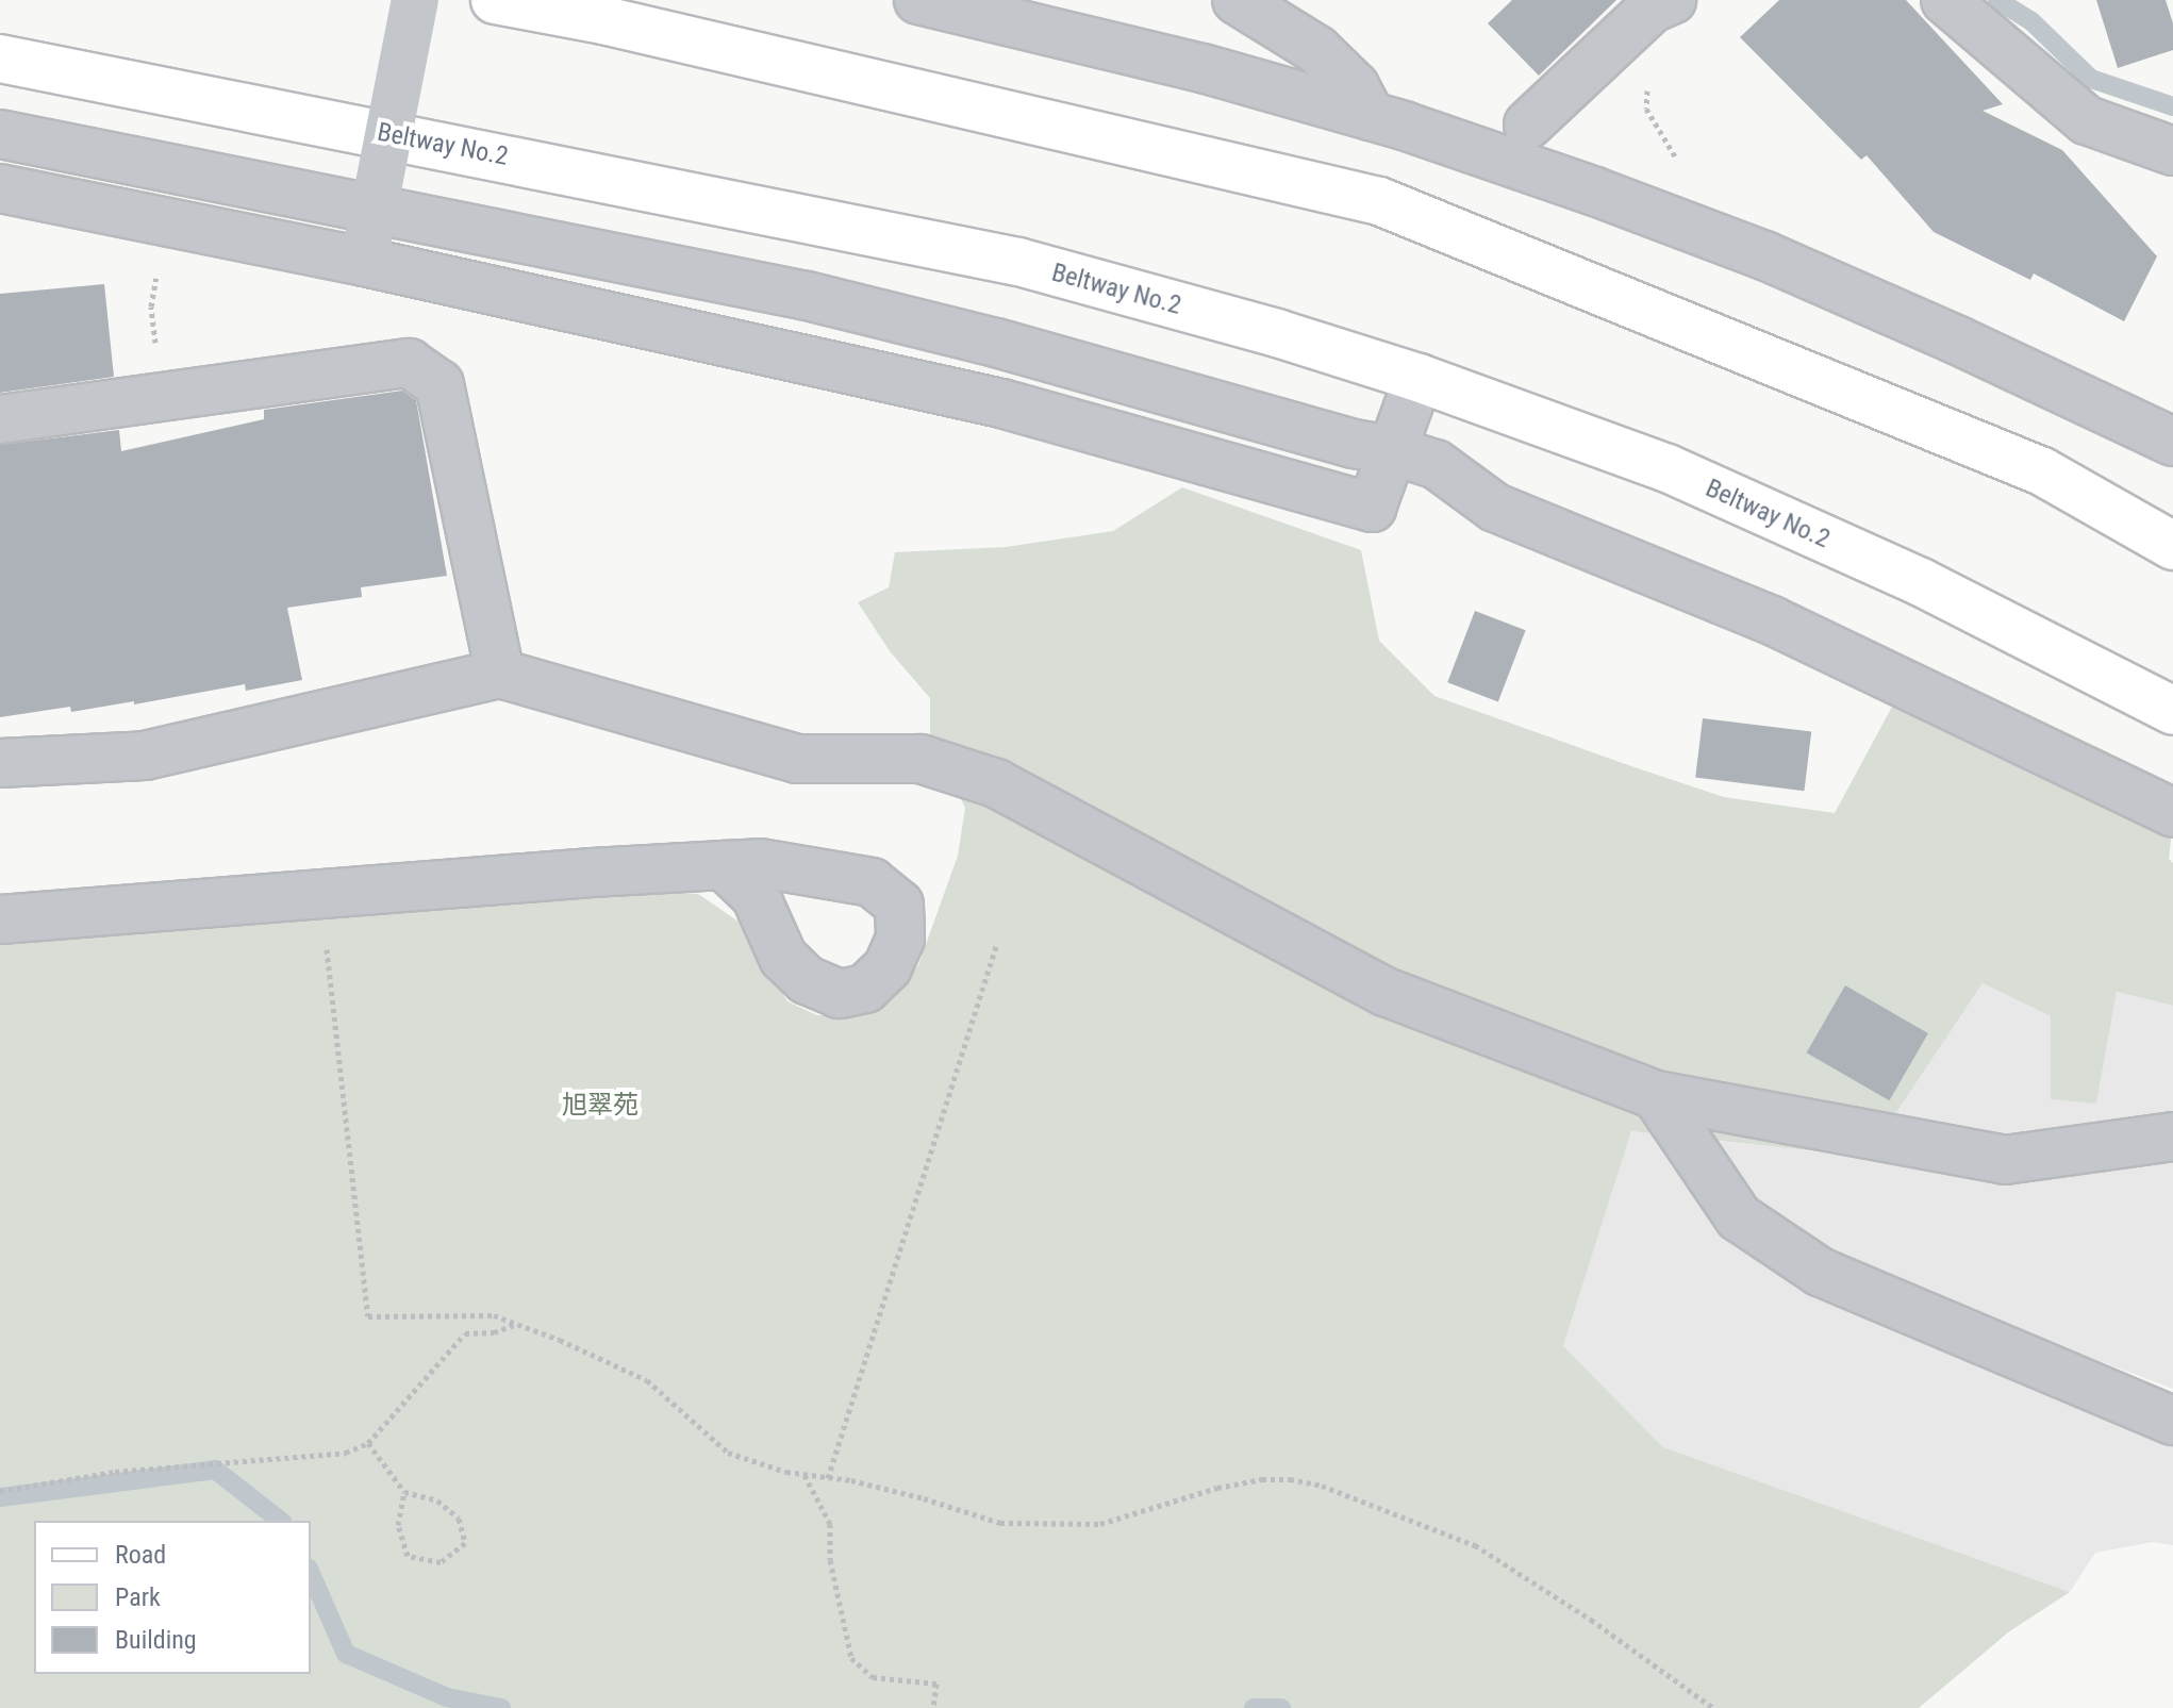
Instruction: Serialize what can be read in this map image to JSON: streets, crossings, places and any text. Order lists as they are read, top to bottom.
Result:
{
  "streets": {
    "main road": ["Beltway No.2"]
  },
  "parks": ["旭翠苑"],
  "legend": ["Road", "Park", "Building"]
}
